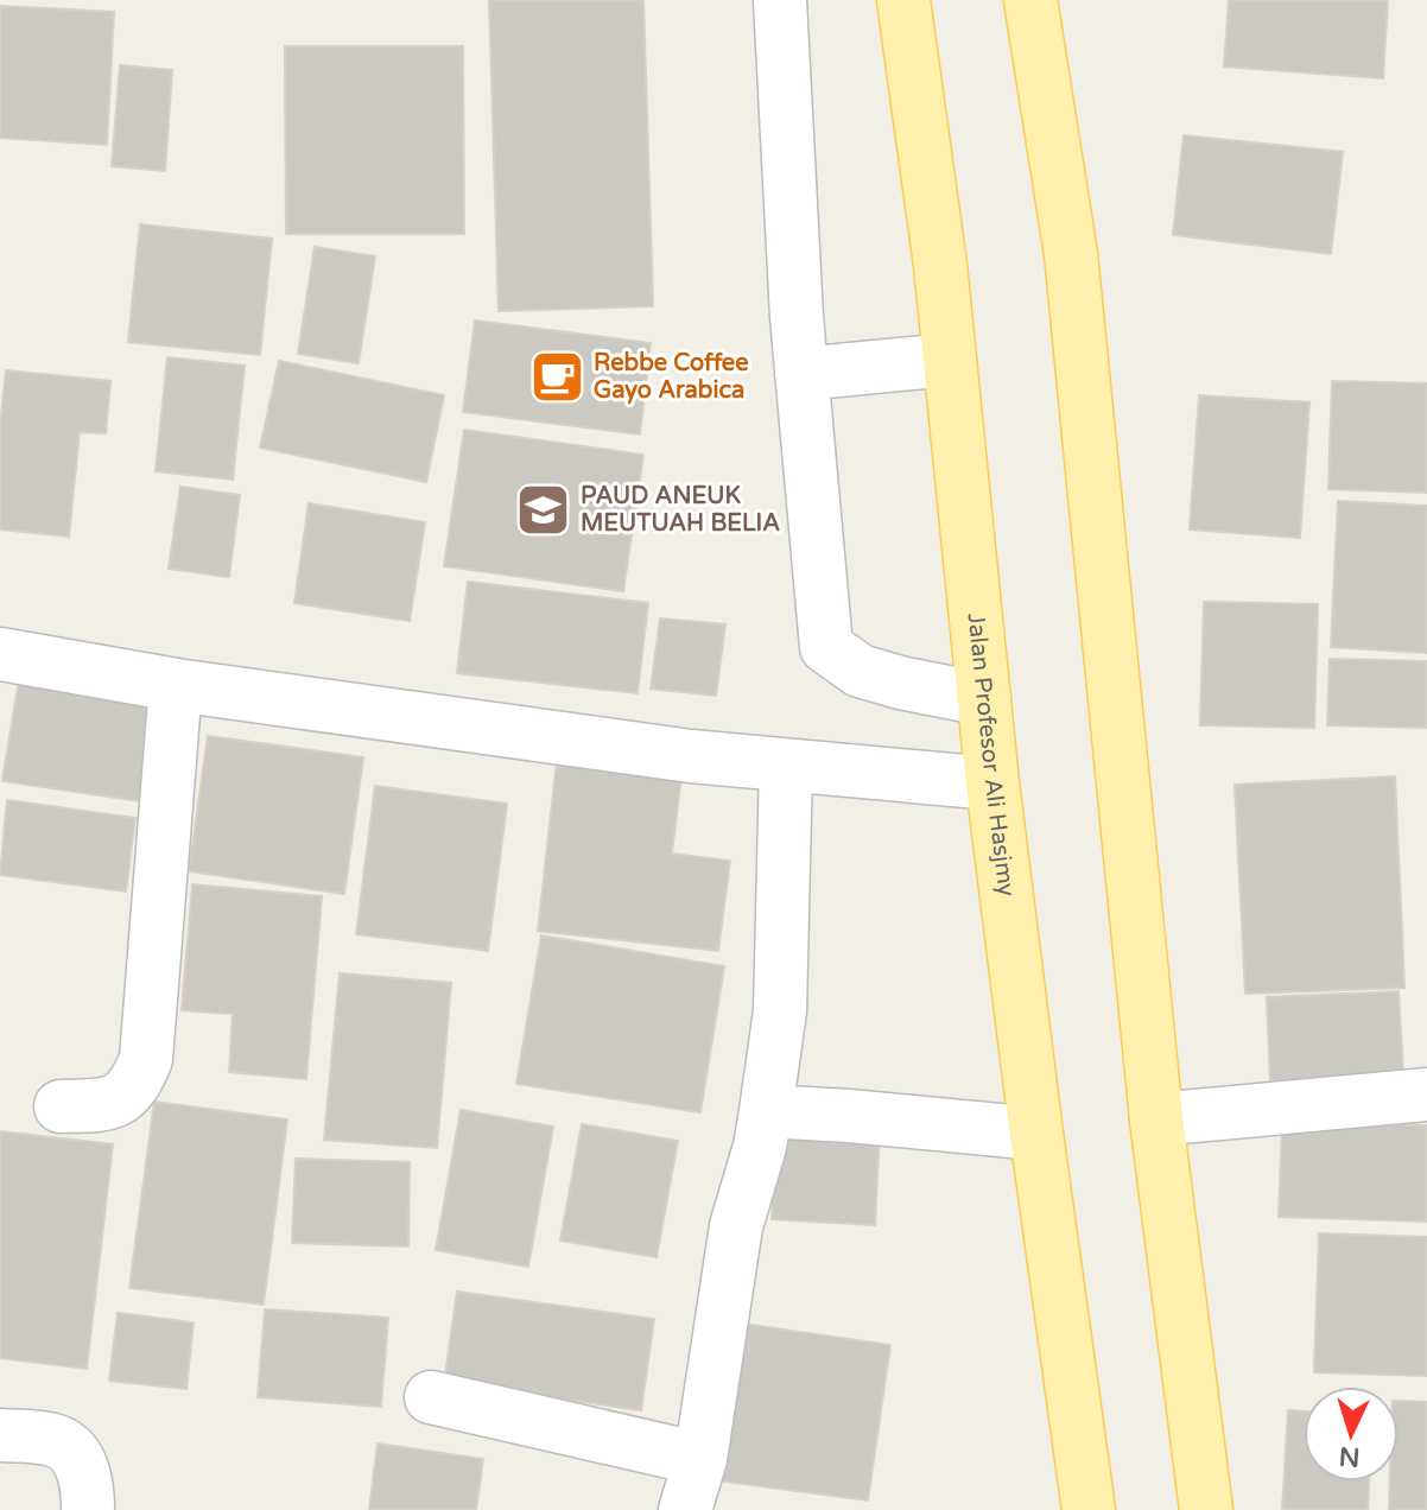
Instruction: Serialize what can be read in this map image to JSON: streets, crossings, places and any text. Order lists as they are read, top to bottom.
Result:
{
  "streets": {
    "main road": ["Jalan Profesor Ali Hasjmy"]
  },
  "places": {
    "cafe": ["Rebbe Coffee Gayo Arabica"],
    "school or university": ["PAUD ANEUK MEUTUAH BELIA"]
  },
  "north": "bottom"
}
